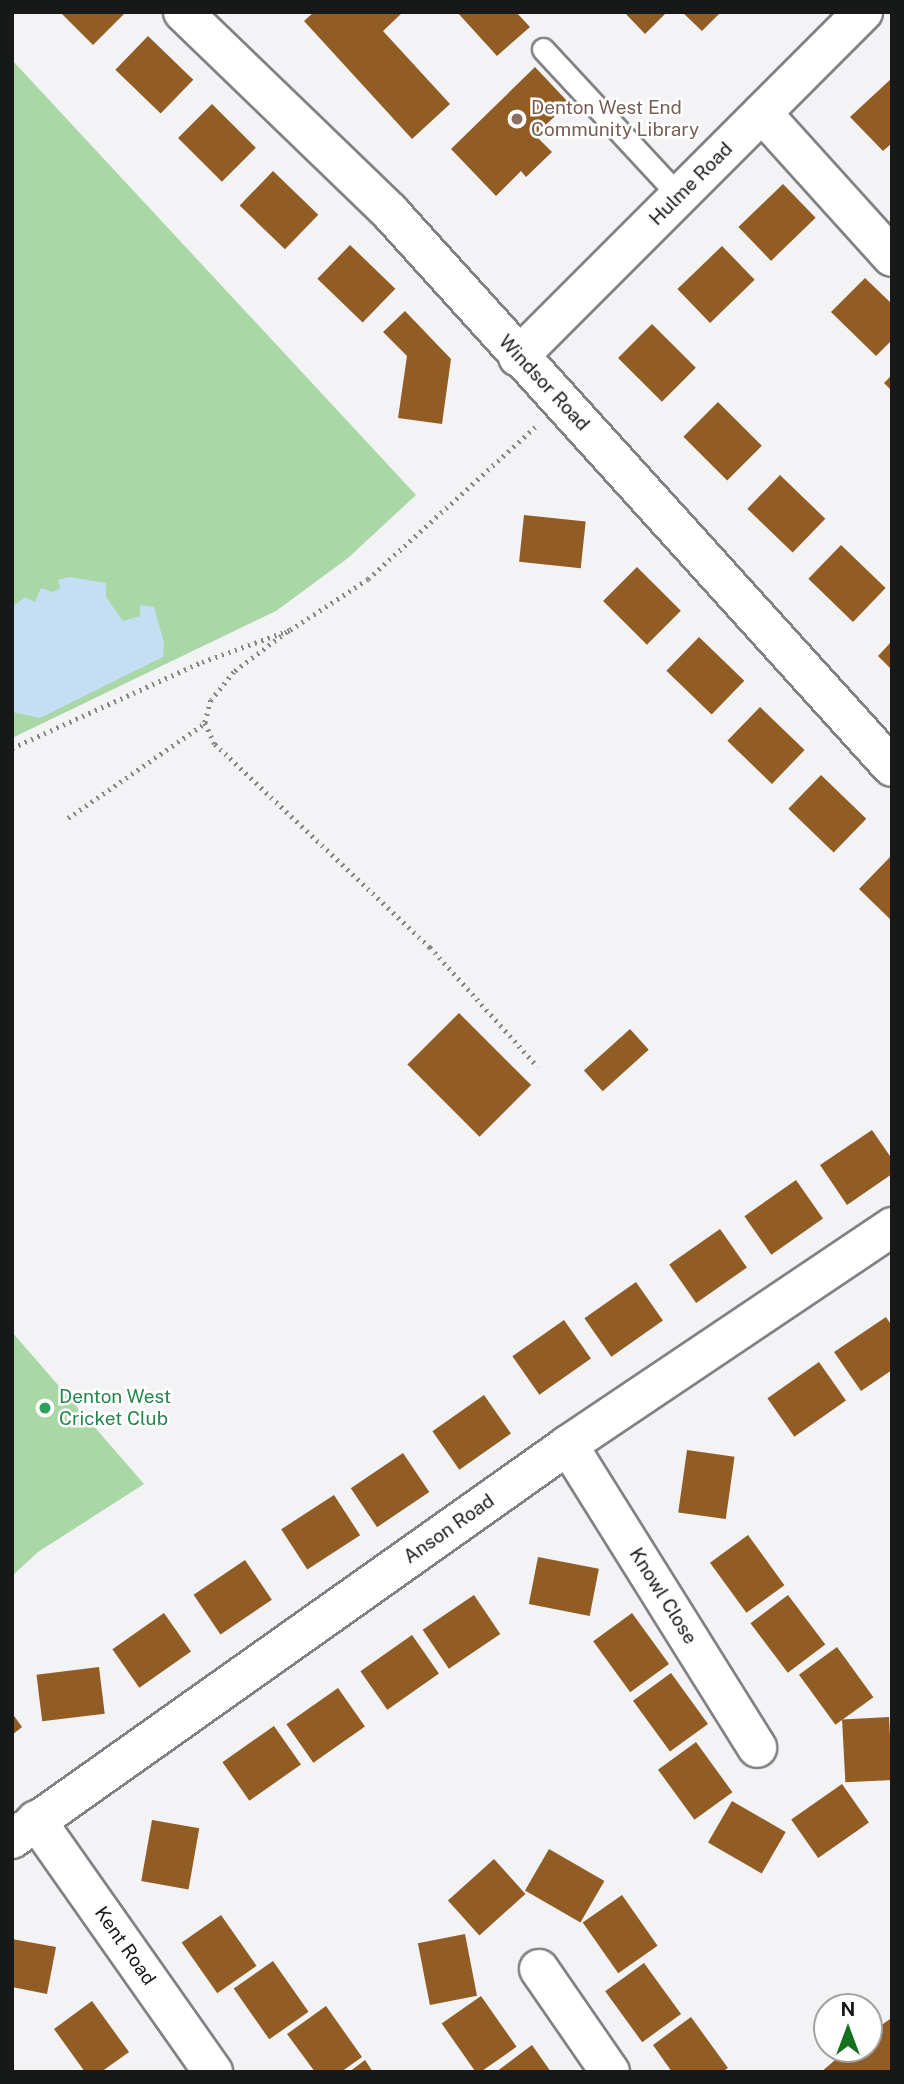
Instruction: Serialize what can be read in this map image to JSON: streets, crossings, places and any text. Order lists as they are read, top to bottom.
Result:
{
  "streets": {
    "street": [
      "Hulme Road",
      "Windsor Road",
      "Anson Road",
      "Knowl Close",
      "Kent Road"
    ]
  },
  "crossings": [
    ["Hulme Road", "Windsor Road"],
    ["Anson Road", "Knowl Close"],
    ["Anson Road", "Kent Road"]
  ],
  "places": ["Denton West End Community Library", "Denton West Cricket Club"],
  "north": "top"
}
